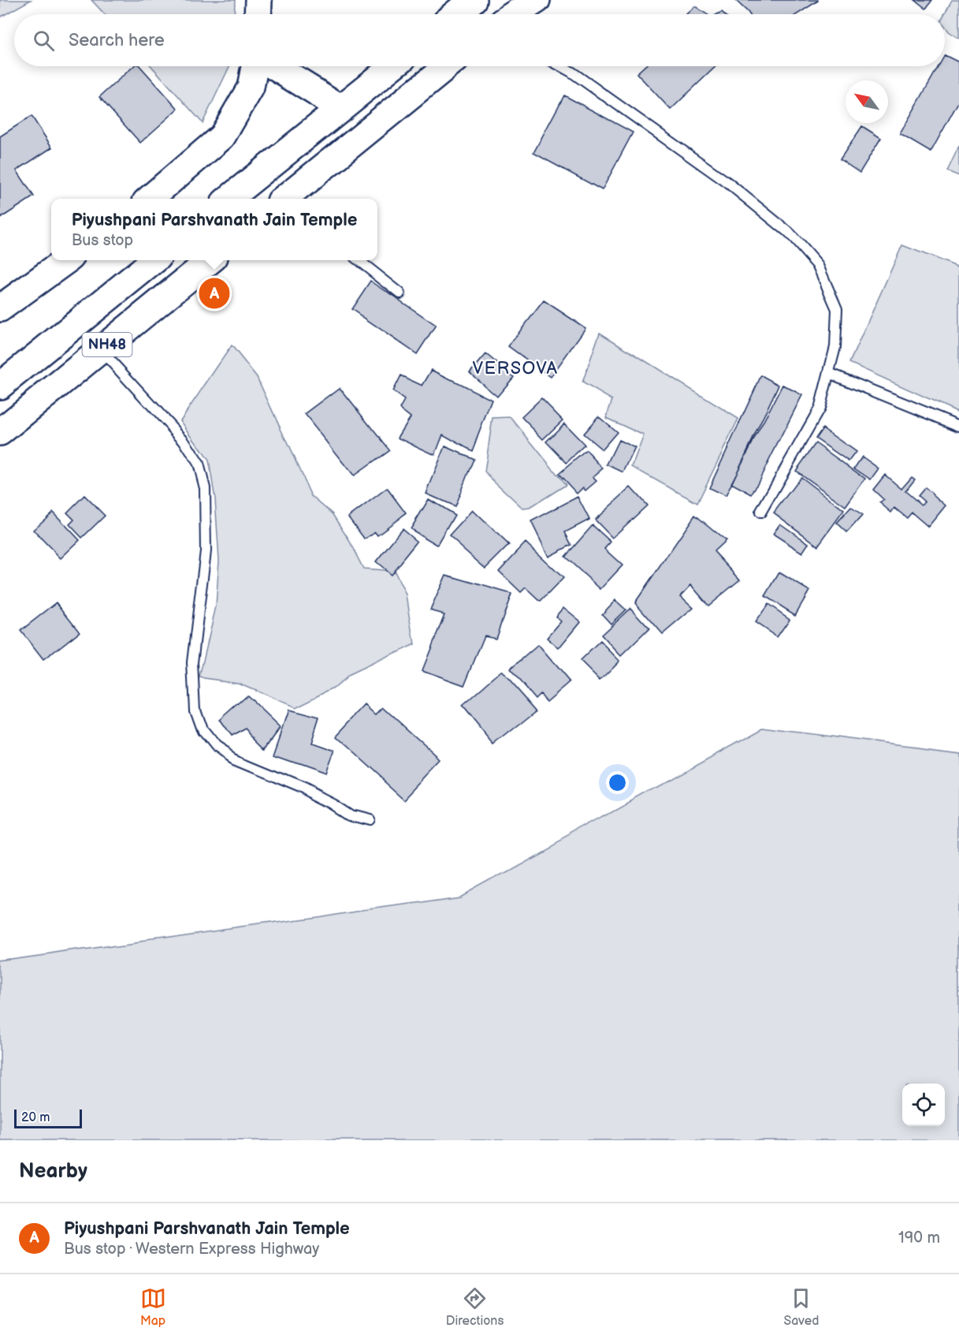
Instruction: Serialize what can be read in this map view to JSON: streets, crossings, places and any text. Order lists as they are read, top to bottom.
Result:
{
  "streets": {
    "main road": ["NH48"]
  },
  "districts": ["VERSOVA"],
  "scale_bar": "20 m",
  "north": "top left",
  "page": {
    "search": "Search here",
    "popup": ["Piyushpani Parshvanath Jain Temple", "Bus stop"],
    "pins": "A",
    "scale": "20 m",
    "heading": "Nearby",
    "list": [
      {
        "mark": "A",
        "name": "Piyushpani Parshvanath Jain Temple",
        "note": "Bus stop · Western Express Highway",
        "value": "190 m"
      }
    ],
    "nav": ["Map", "Directions", "Saved"]
  }
}
